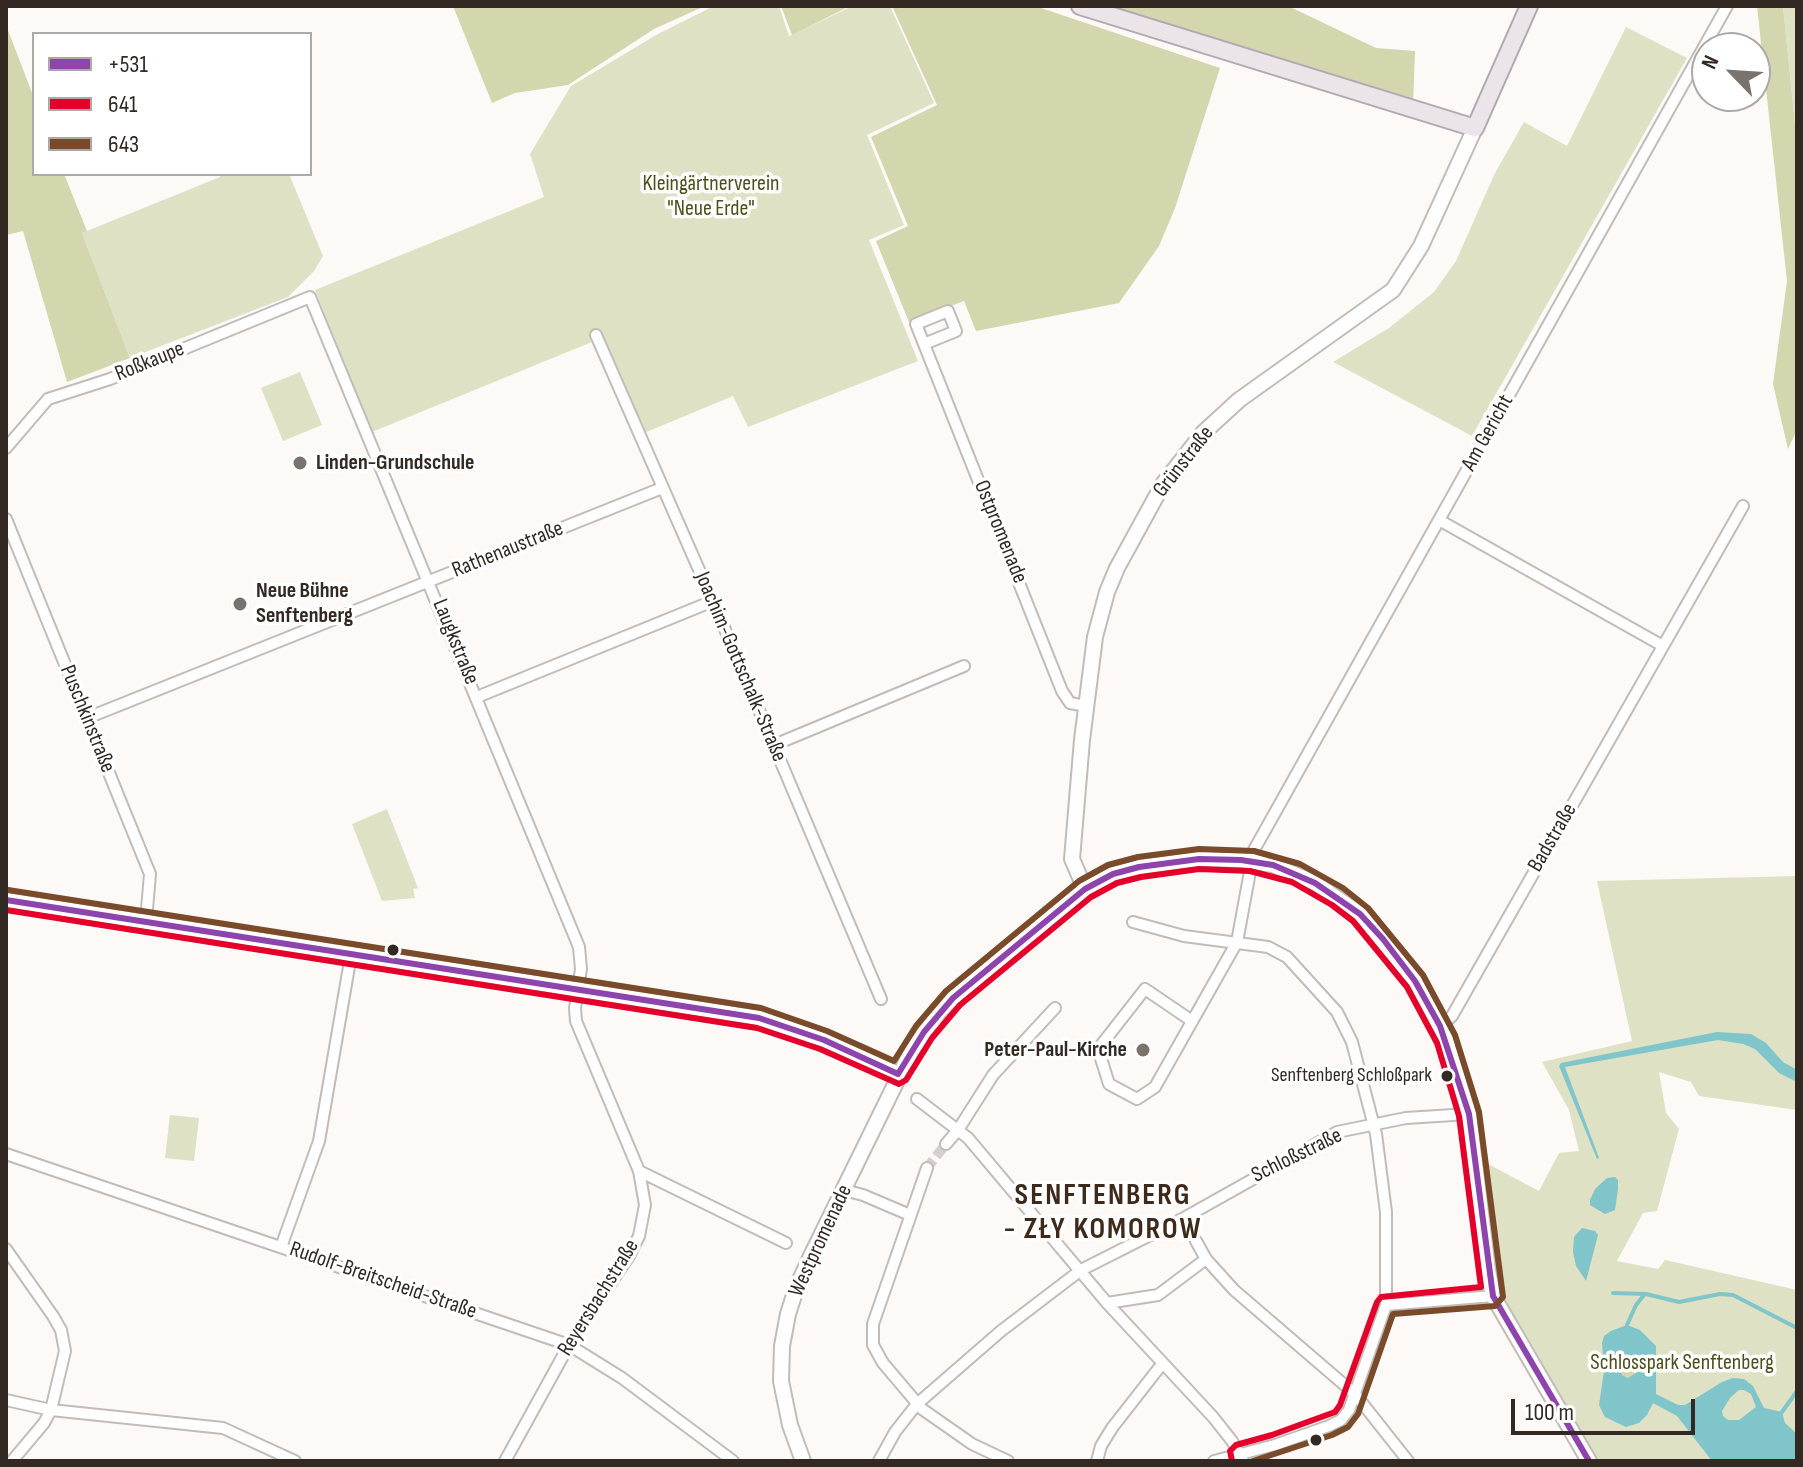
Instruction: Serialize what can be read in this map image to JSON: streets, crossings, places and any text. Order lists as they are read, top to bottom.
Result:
{
  "streets": {
    "main road": ["Grünstraße", "Westpromenade"],
    "street": [
      "Roßkaupe",
      "Am Gericht",
      "Ostpromenade",
      "Rathenaustraße",
      "Laugkstraße",
      "Joachim-Gottschalk-Straße",
      "Puschkinstraße",
      "Badstraße",
      "Schloßstraße",
      "Rudolf-Breitscheid-Straße",
      "Reyersbachstraße"
    ]
  },
  "crossings": [
    ["Roßkaupe", "Laugkstraße"],
    ["Am Gericht", "Westpromenade"],
    ["Grünstraße", "Ostpromenade"],
    ["Grünstraße", "Westpromenade"],
    ["Rathenaustraße", "Laugkstraße"],
    ["Rathenaustraße", "Joachim-Gottschalk-Straße"],
    ["Rathenaustraße", "Puschkinstraße"],
    ["Laugkstraße", "Reyersbachstraße"],
    ["Badstraße", "Westpromenade"],
    ["Schloßstraße", "Westpromenade"],
    ["Rudolf-Breitscheid-Straße", "Reyersbachstraße"]
  ],
  "districts": ["SENFTENBERG - ZŁY KOMOROW"],
  "parks": ["Kleingärtnerverein \"Neue Erde\"", "Schlosspark Senftenberg"],
  "places": [
    "Linden-Grundschule",
    "Neue Bühne Senftenberg",
    "Peter-Paul-Kirche",
    "Senftenberg Schloßpark"
  ],
  "lines": ["transit line 643", "transit line +531", "transit line 641"],
  "legend": ["+531", "641", "643"],
  "scale_bar": "100 m",
  "north": "top left"
}
